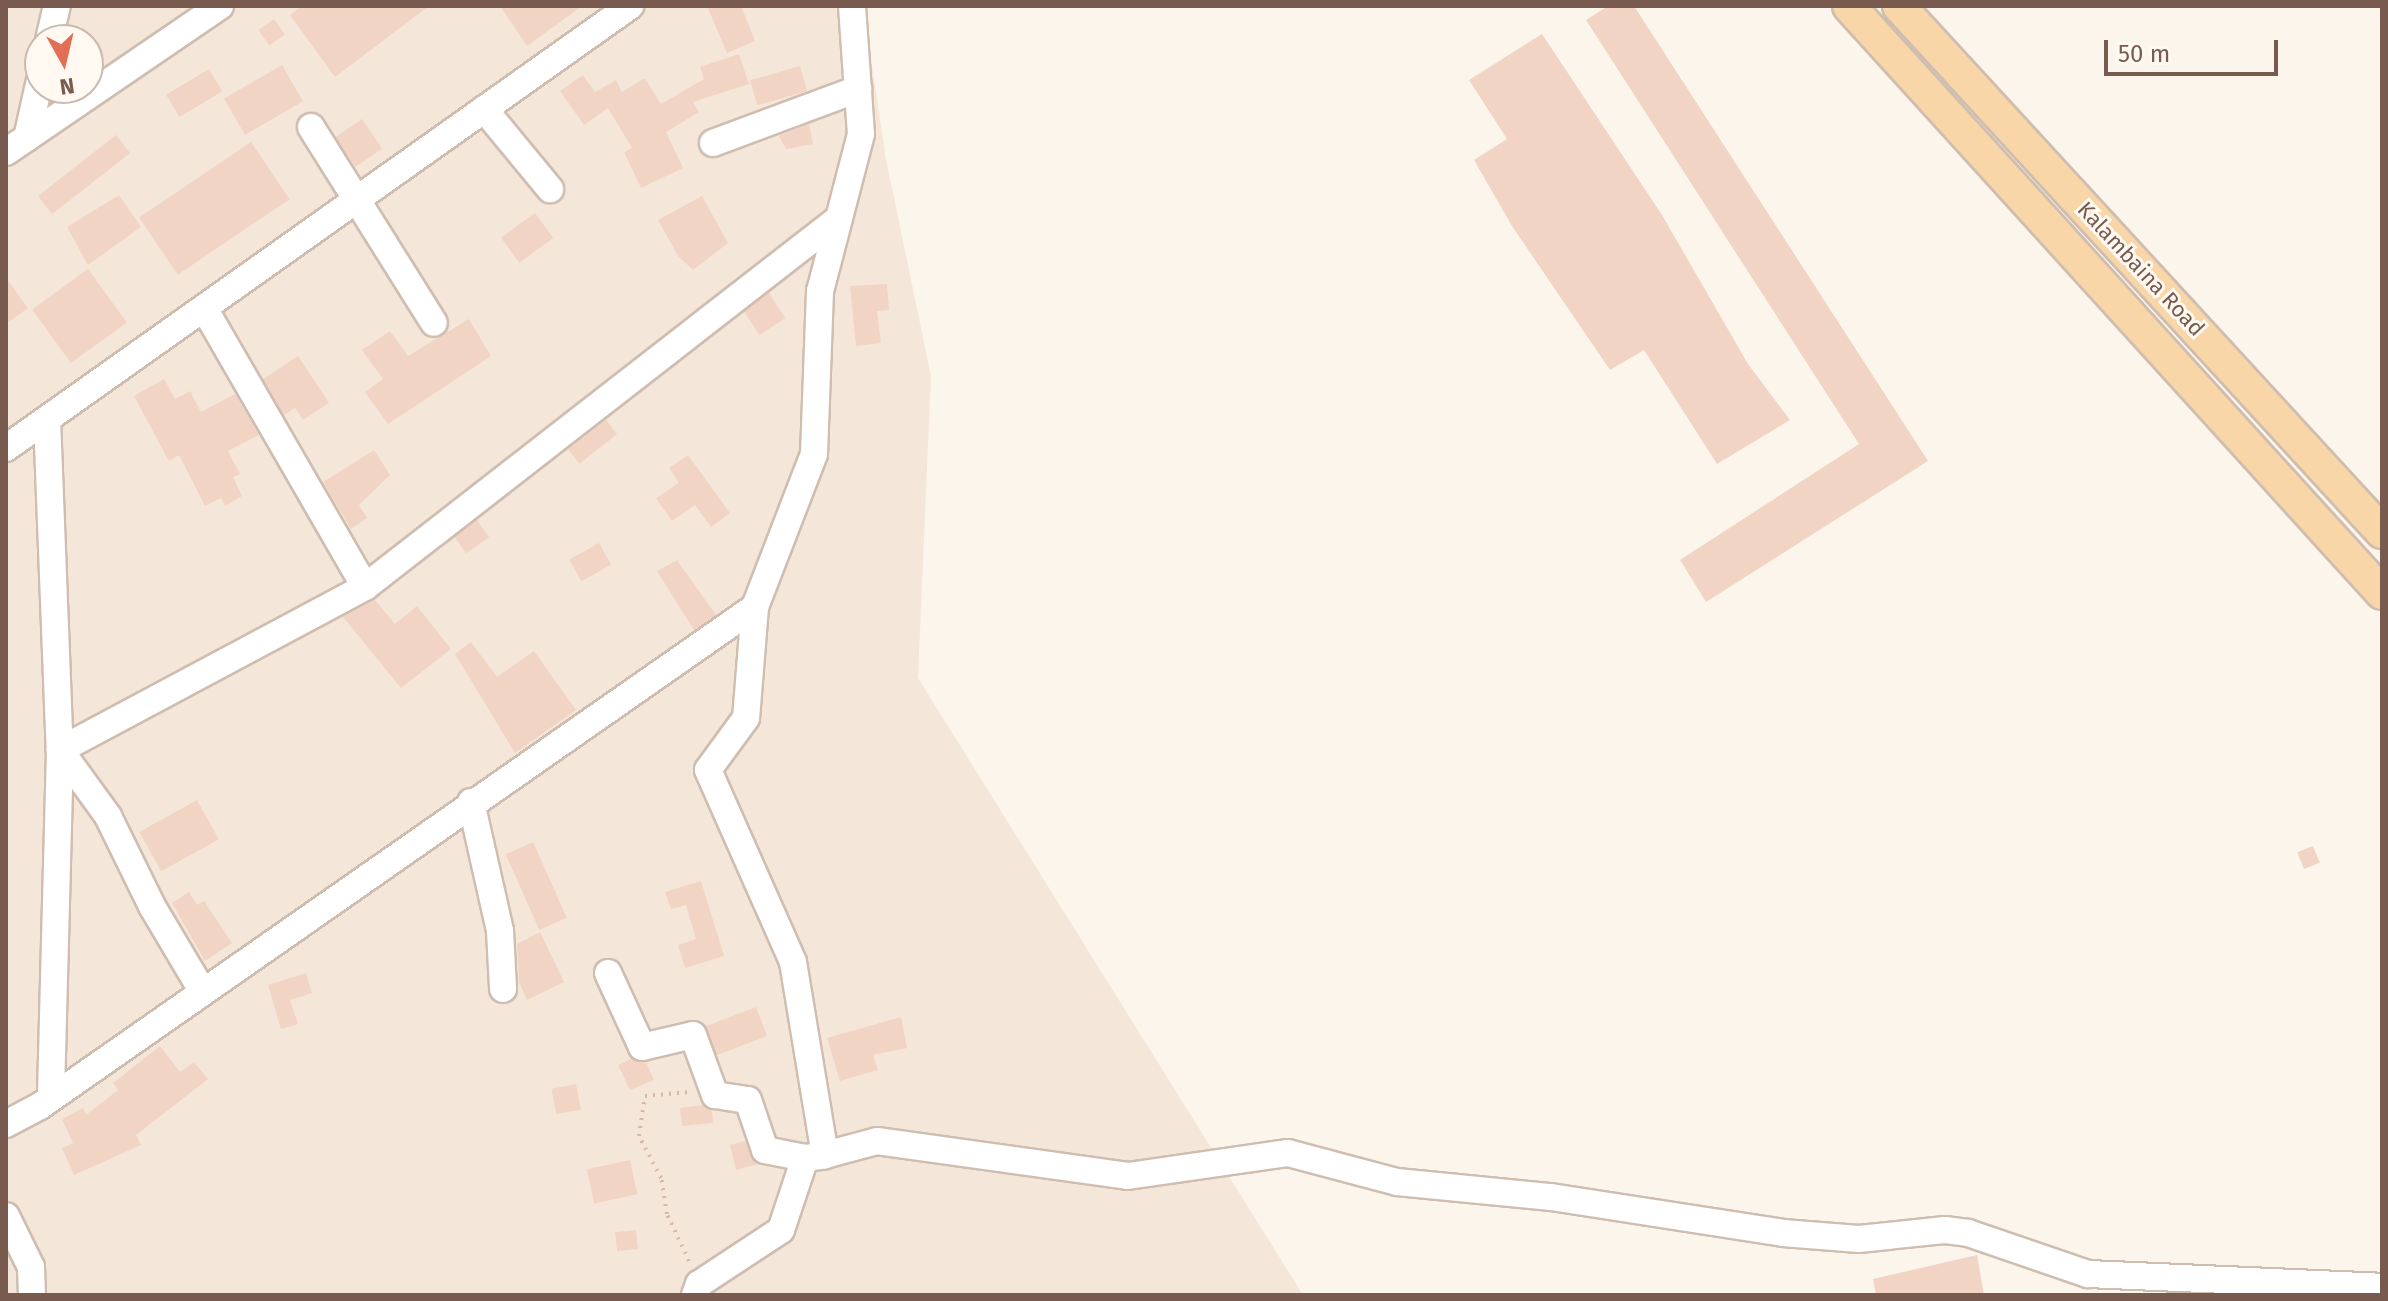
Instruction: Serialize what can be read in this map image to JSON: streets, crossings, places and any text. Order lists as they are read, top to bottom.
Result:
{
  "streets": {
    "main road": ["Kalambaina Road"]
  },
  "scale_bar": "50 m",
  "north": "bottom"
}
